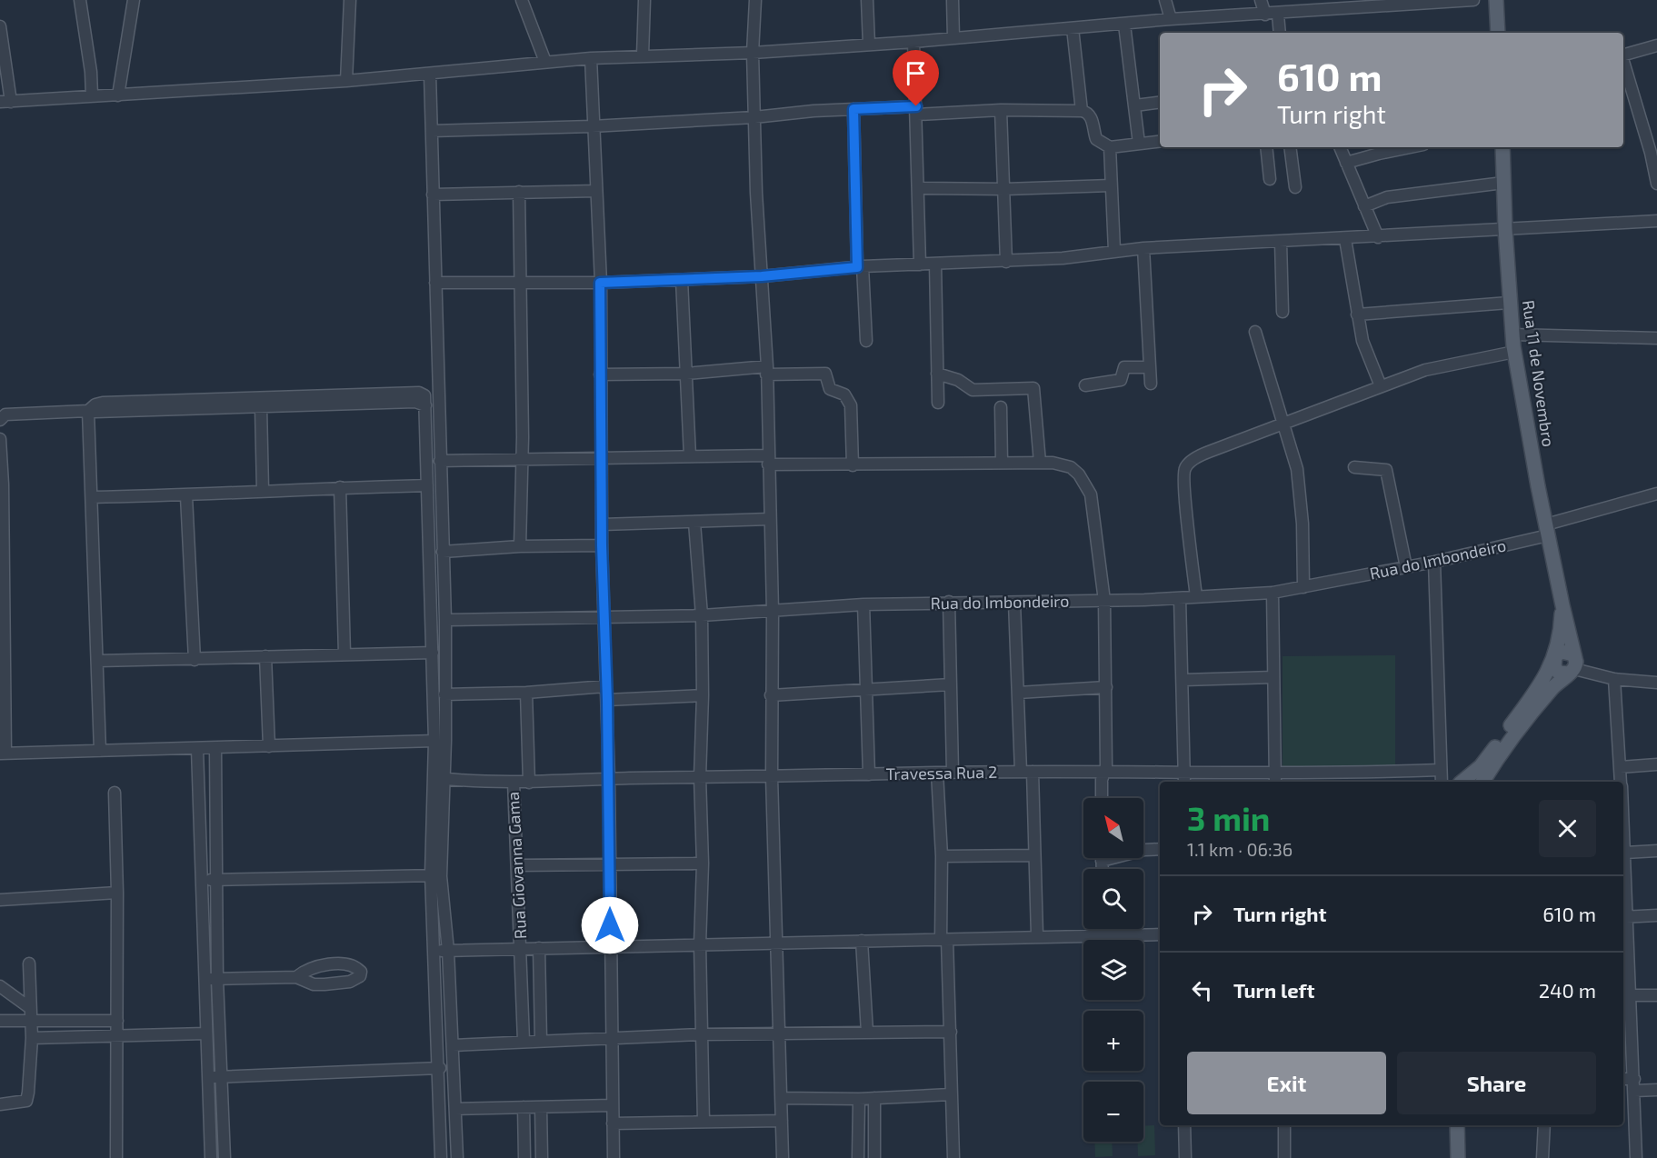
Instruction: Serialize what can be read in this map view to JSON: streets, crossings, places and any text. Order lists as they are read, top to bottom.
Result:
{
  "streets": {
    "main road": ["Rua 11 de Novembro"],
    "street": ["Rua do Imbondeiro", "Travessa Rua 2", "Rua Giovanna Gama"]
  },
  "crossings": [
    ["Rua 11 de Novembro", "Rua do Imbondeiro"],
    ["Travessa Rua 2", "Rua Giovanna Gama"]
  ],
  "north": "top left",
  "page": {
    "turn": ["610 m", "Turn right"],
    "heading": ["3 min", "1.1 km · 06:36"],
    "map_buttons": ["+", "−"],
    "list": [
      {
        "name": "Turn right",
        "value": "610 m"
      },
      {
        "name": "Turn left",
        "value": "240 m"
      }
    ],
    "buttons": ["Exit", "Share"]
  }
}
